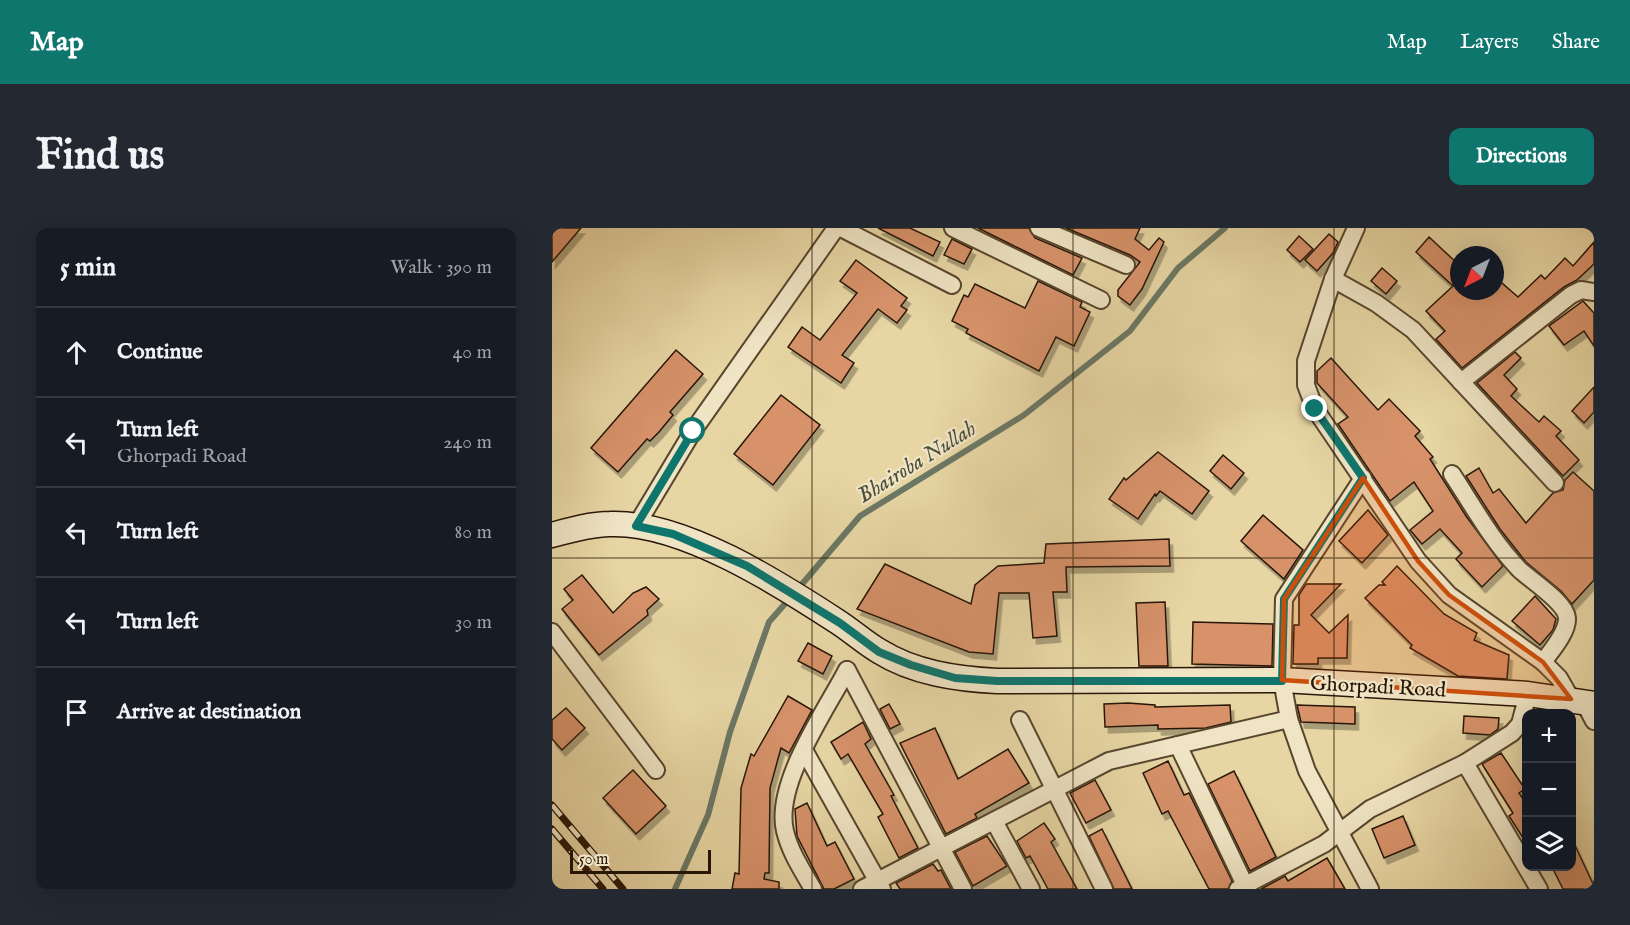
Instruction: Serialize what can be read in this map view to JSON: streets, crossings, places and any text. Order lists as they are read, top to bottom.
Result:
{
  "streets": {
    "main road": ["Ghorpadi Road"]
  },
  "water": ["Bhairoba Nullah"],
  "scale_bar": "50 m",
  "north": "bottom left",
  "page": {
    "header": "Map",
    "nav": ["Map", "Layers", "Share"],
    "buttons": "Directions",
    "title": "Find us",
    "heading": ["5 min", "Walk · 390 m"],
    "list": [
      ["Continue", "40 m"],
      ["Turn left", "Ghorpadi Road", "240 m"],
      ["Turn left", "80 m"],
      ["Turn left", "30 m"],
      "Arrive at destination"
    ],
    "map_buttons": ["+", "−"],
    "scale": "50 m"
  }
}
